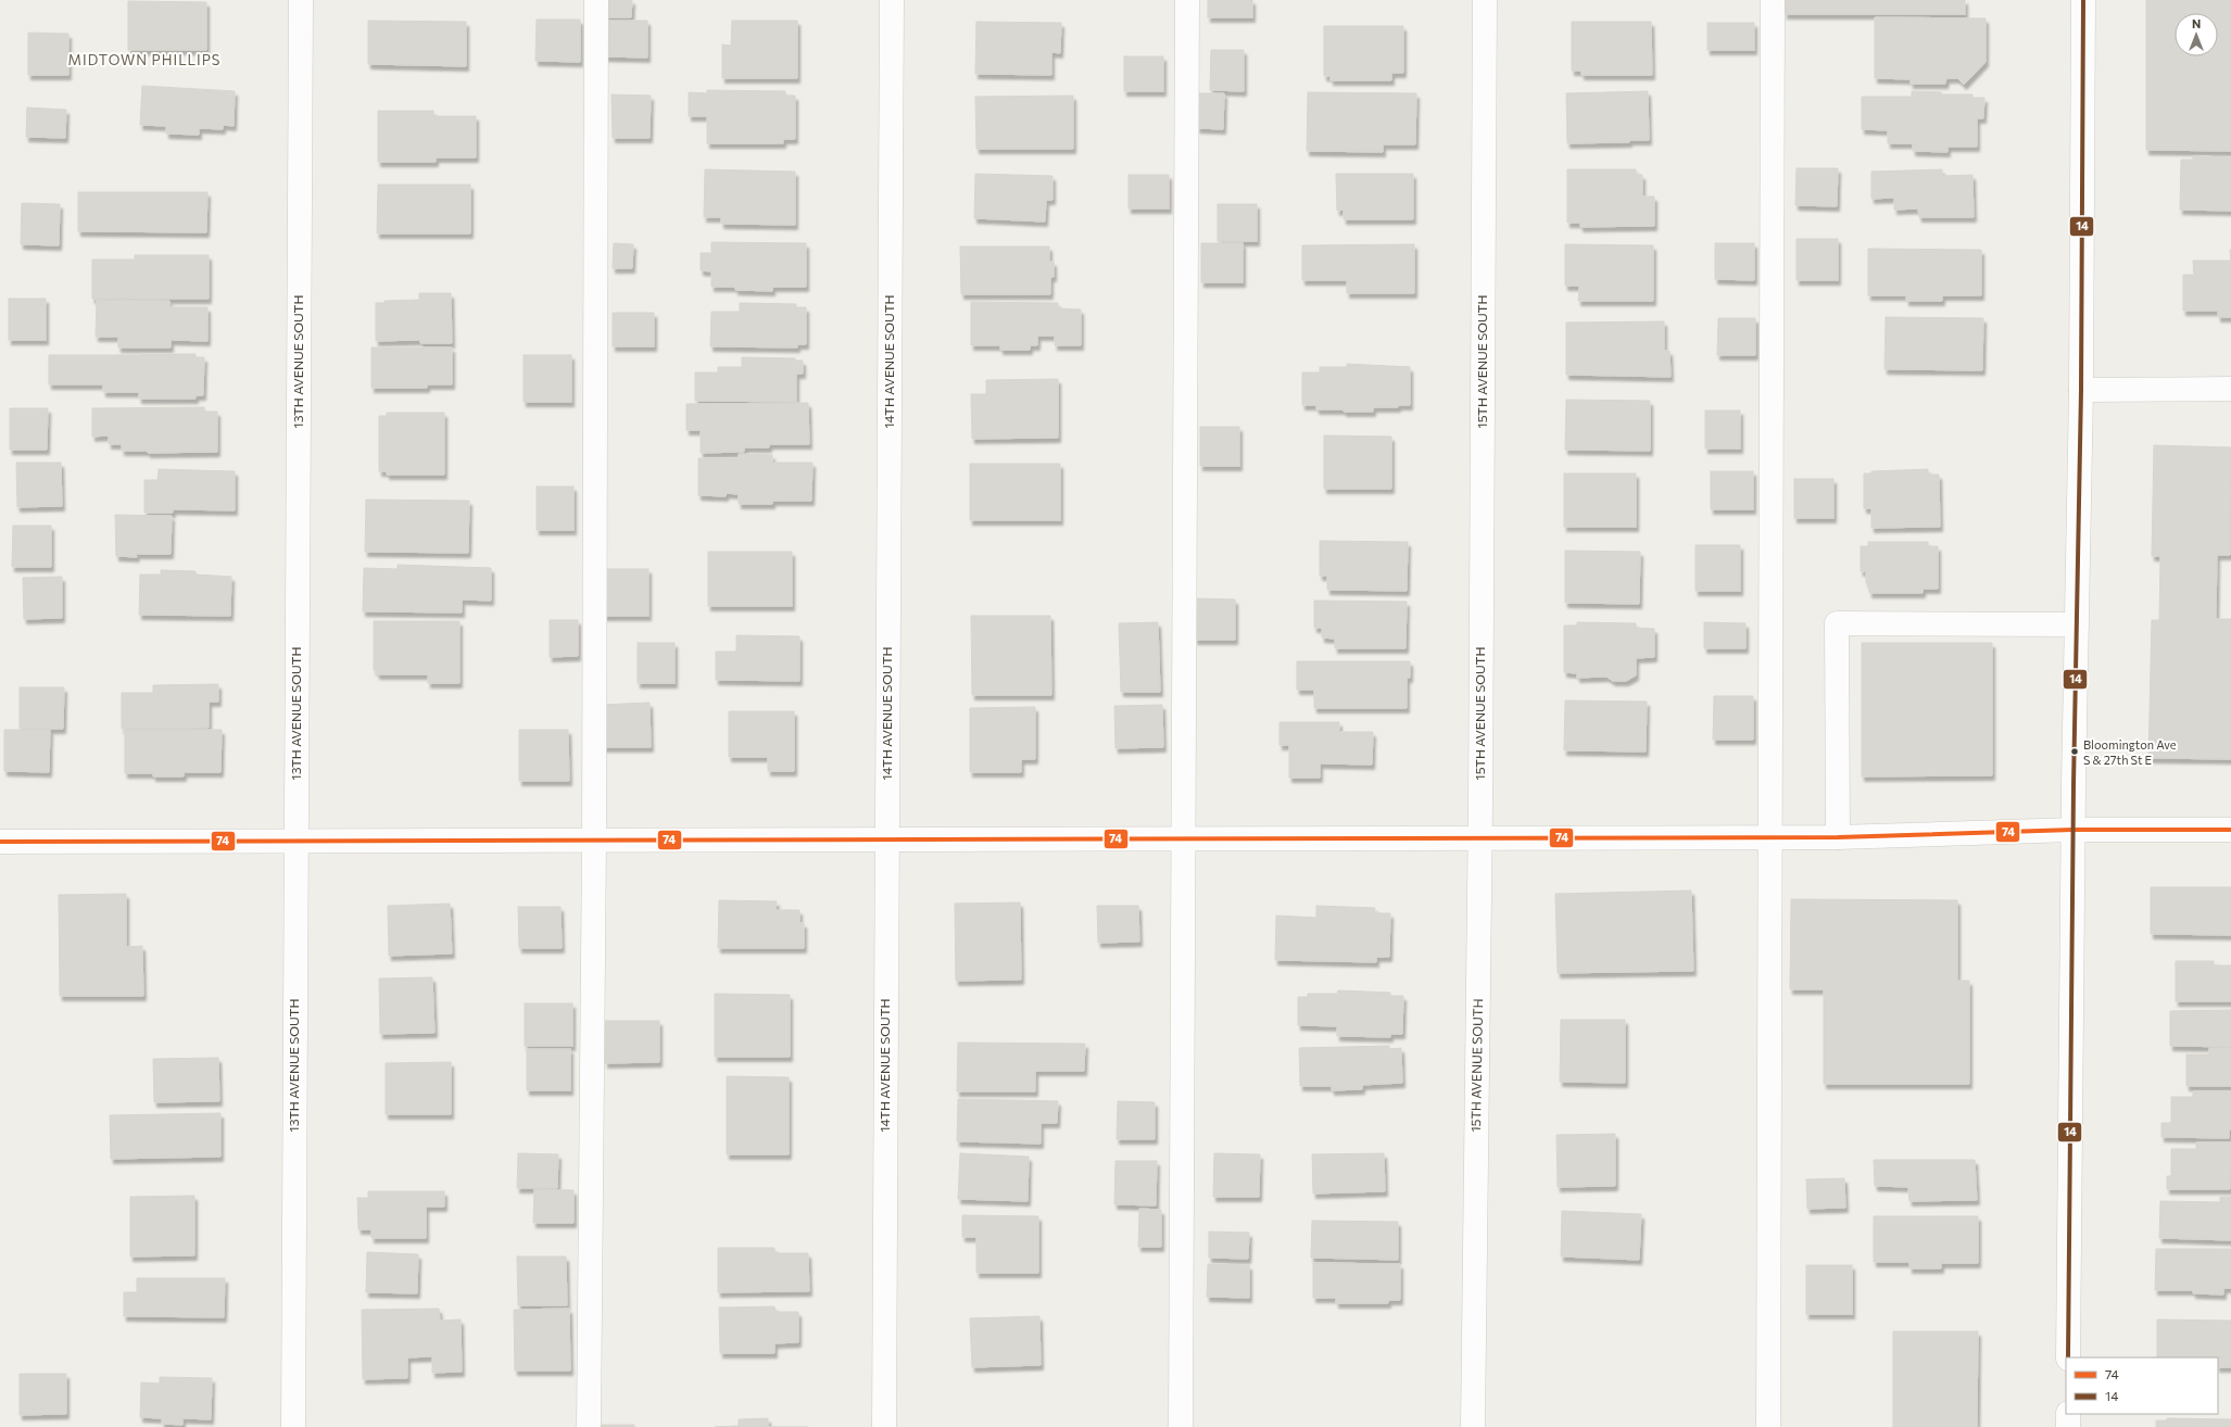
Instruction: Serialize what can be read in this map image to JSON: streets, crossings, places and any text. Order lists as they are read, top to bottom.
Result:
{
  "streets": {
    "street": ["13TH AVENUE SOUTH", "14TH AVENUE SOUTH", "15TH AVENUE SOUTH"]
  },
  "districts": ["MIDTOWN PHILLIPS"],
  "places": ["Bloomington Ave S & 27th St E"],
  "lines": ["transit line 14", "transit line 74"],
  "legend": ["74", "14"],
  "north": "top"
}
